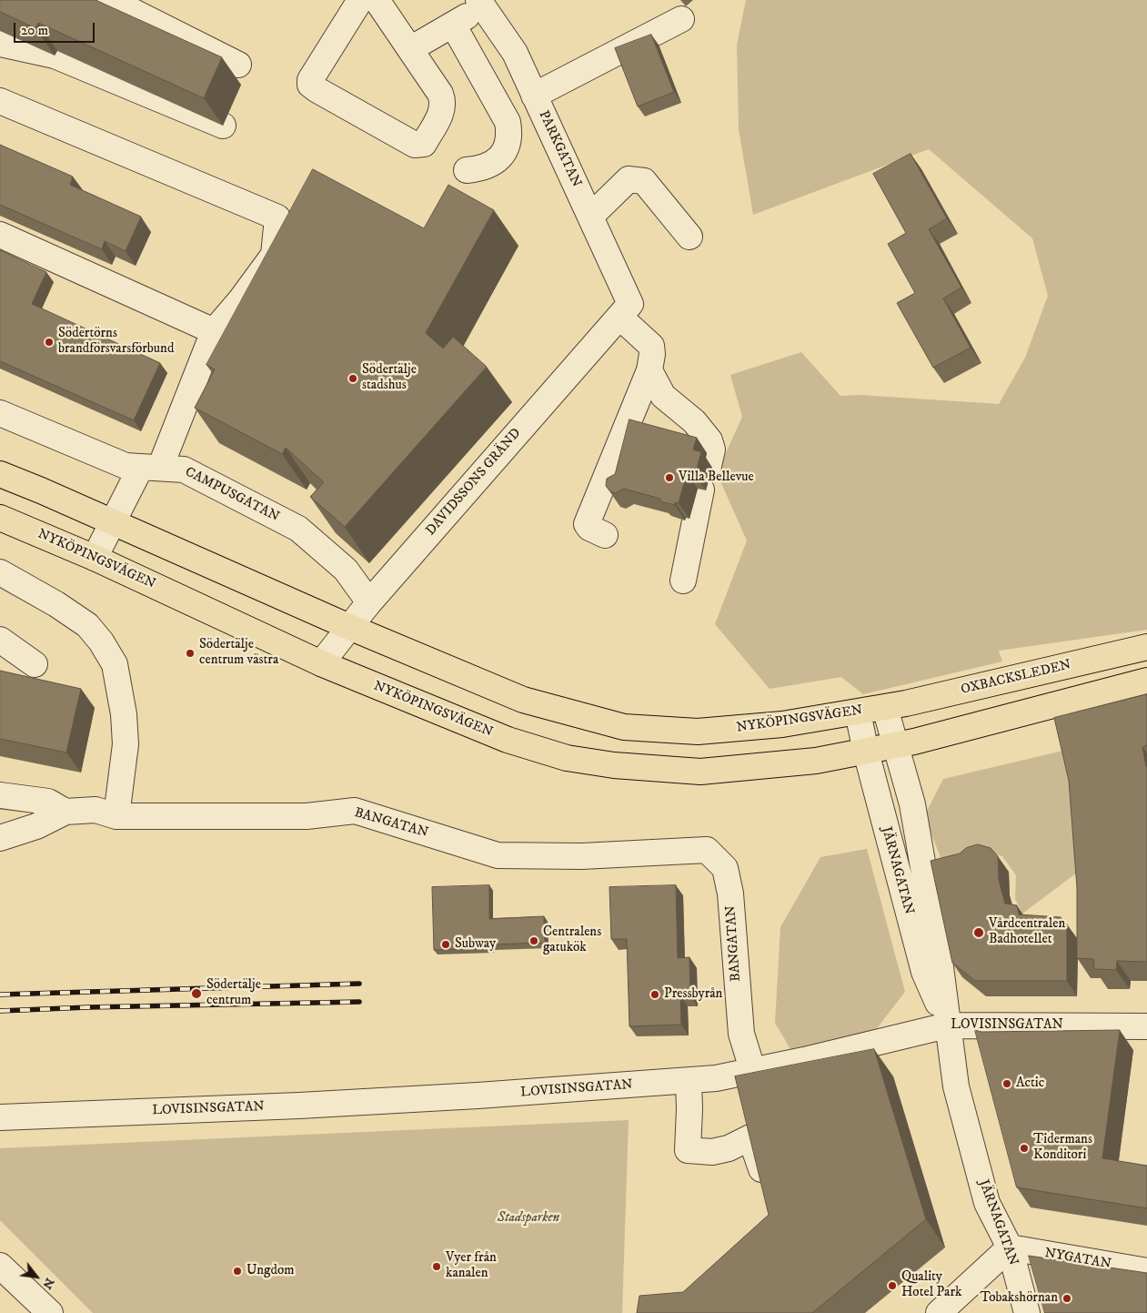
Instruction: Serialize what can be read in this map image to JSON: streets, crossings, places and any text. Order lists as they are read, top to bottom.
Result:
{
  "streets": {
    "main road": ["NYKÖPINGSVÄGEN", "OXBACKSLEDEN"],
    "street": [
      "PARKGATAN",
      "DAVIDSSONS GRÄND",
      "CAMPUSGATAN",
      "BANGATAN",
      "JÄRNAGATAN",
      "LOVISINSGATAN",
      "NYGATAN"
    ]
  },
  "crossings": [
    ["PARKGATAN", "DAVIDSSONS GRÄND"],
    ["DAVIDSSONS GRÄND", "CAMPUSGATAN"],
    ["DAVIDSSONS GRÄND", "NYKÖPINGSVÄGEN"],
    ["NYKÖPINGSVÄGEN", "OXBACKSLEDEN"],
    ["NYKÖPINGSVÄGEN", "JÄRNAGATAN"],
    ["OXBACKSLEDEN", "JÄRNAGATAN"],
    ["BANGATAN", "LOVISINSGATAN"],
    ["JÄRNAGATAN", "LOVISINSGATAN"],
    ["JÄRNAGATAN", "NYGATAN"]
  ],
  "parks": ["Stadsparken"],
  "places": [
    "Södertörns brandförsvarsförbund",
    "Södertälje stadshus",
    "Villa Bellevue",
    "Södertälje centrum västra",
    "Vårdcentralen Badhotellet",
    "Centralens gatukök",
    "Subway",
    "Södertälje centrum",
    "Pressbyrån",
    "Actic",
    "Tidermans Konditori",
    "Vyer från kanalen",
    "Ungdom",
    "Quality Hotel Park",
    "Tobakshörnan"
  ],
  "scale_bar": "20 m",
  "north": "bottom right"
}
